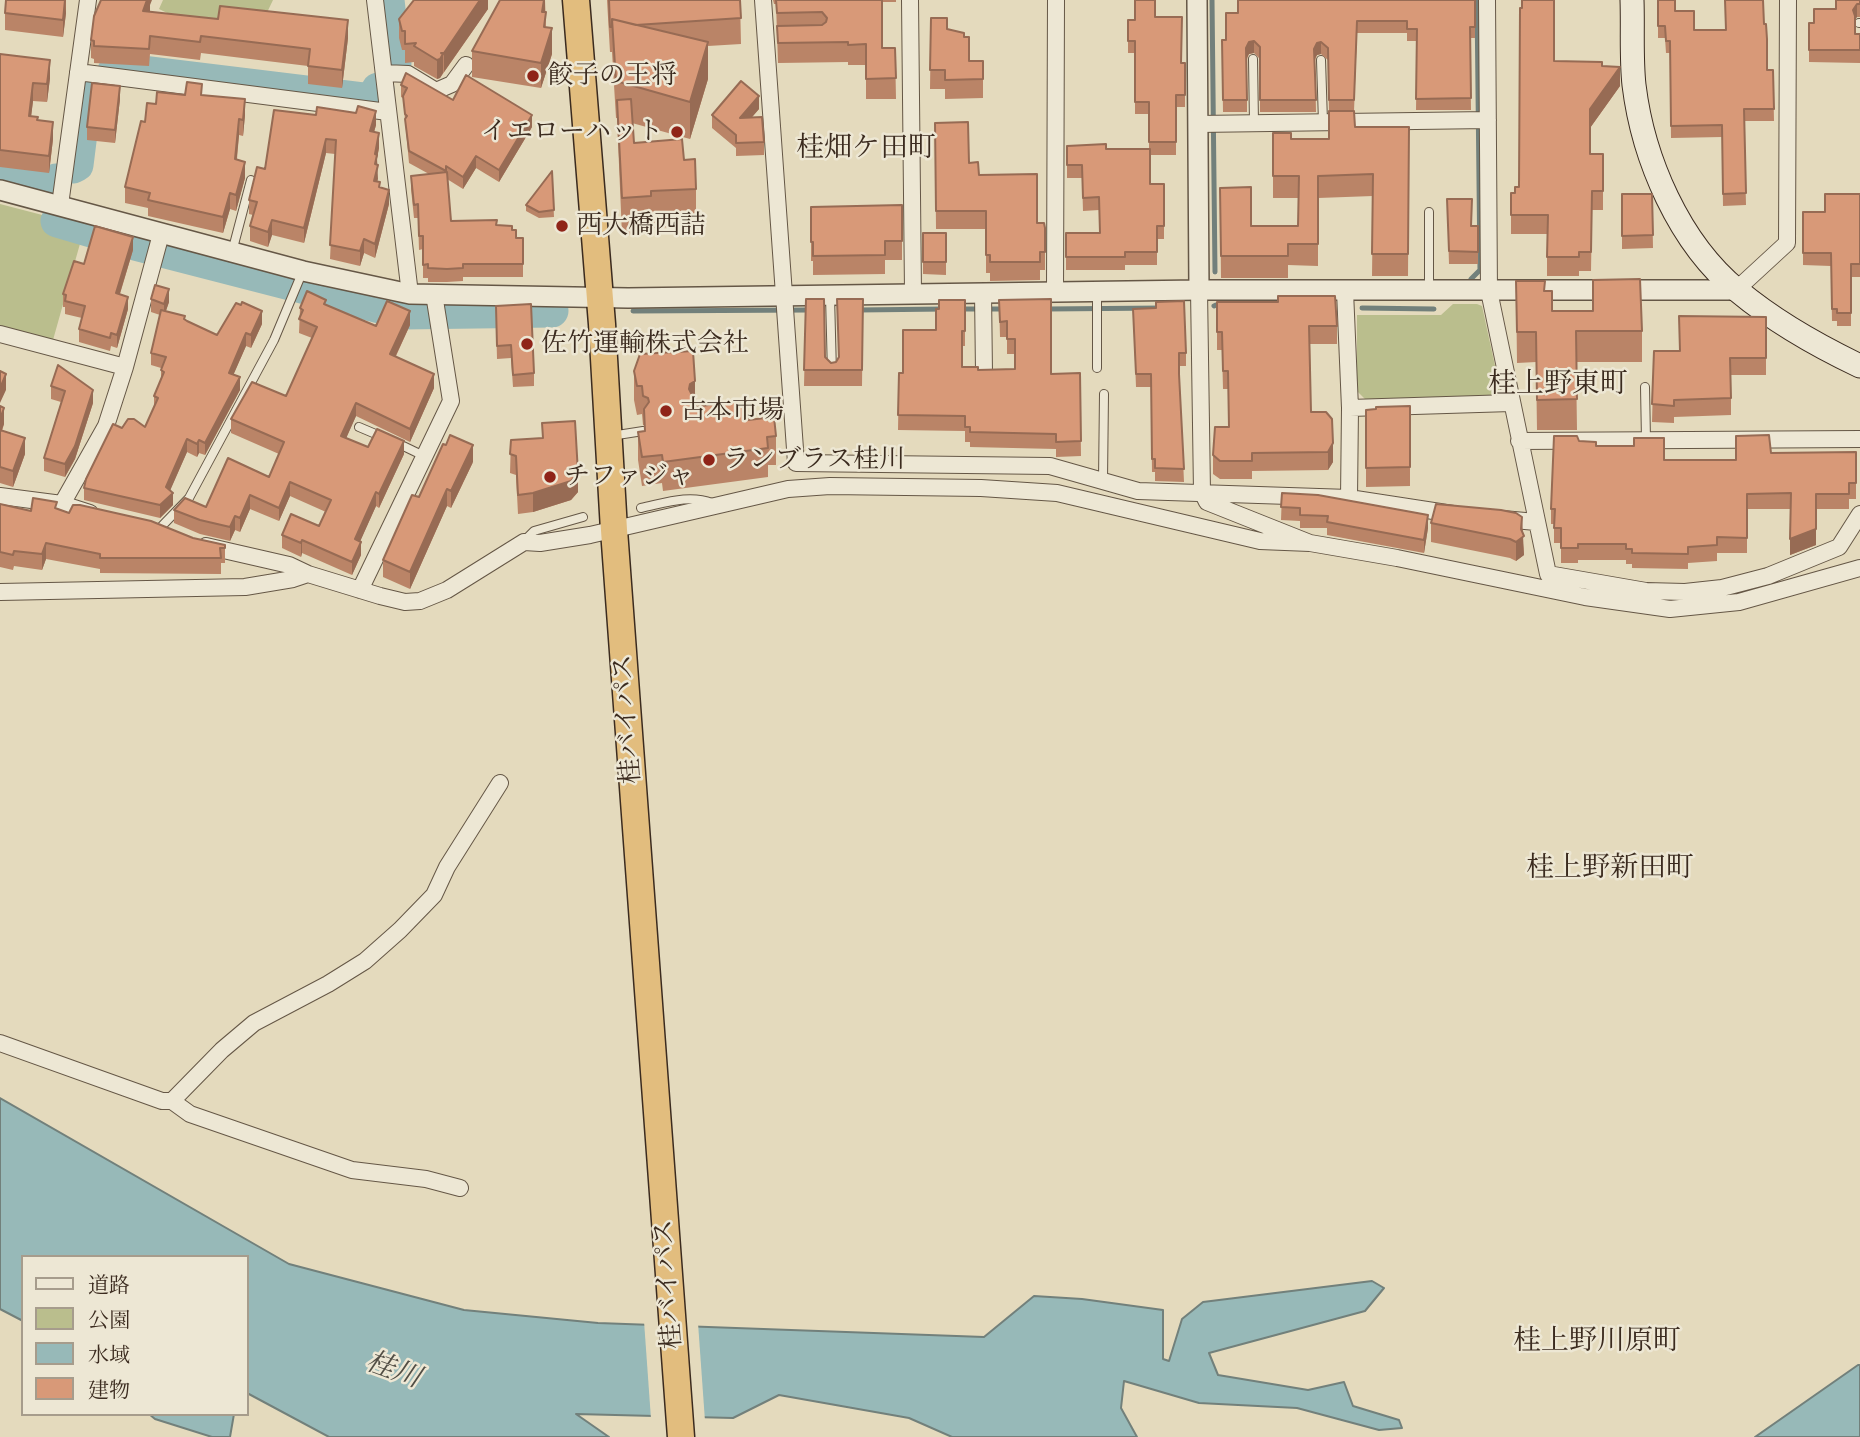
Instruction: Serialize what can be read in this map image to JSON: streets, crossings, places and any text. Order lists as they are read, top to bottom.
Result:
{
  "streets": {
    "highway": ["桂バイパス"]
  },
  "districts": [
    "桂畑ケ田町",
    "桂上野東町",
    "桂上野新田町",
    "桂上野川原町"
  ],
  "water": ["桂川"],
  "places": [
    "餃子の王将",
    "イエローハット",
    "西大橋西詰",
    "佐竹運輸株式会社",
    "古本市場",
    "ランブラス桂川",
    "チファジャ"
  ],
  "legend": [
    "道路",
    "公園",
    "水域",
    "建物"
  ]
}
